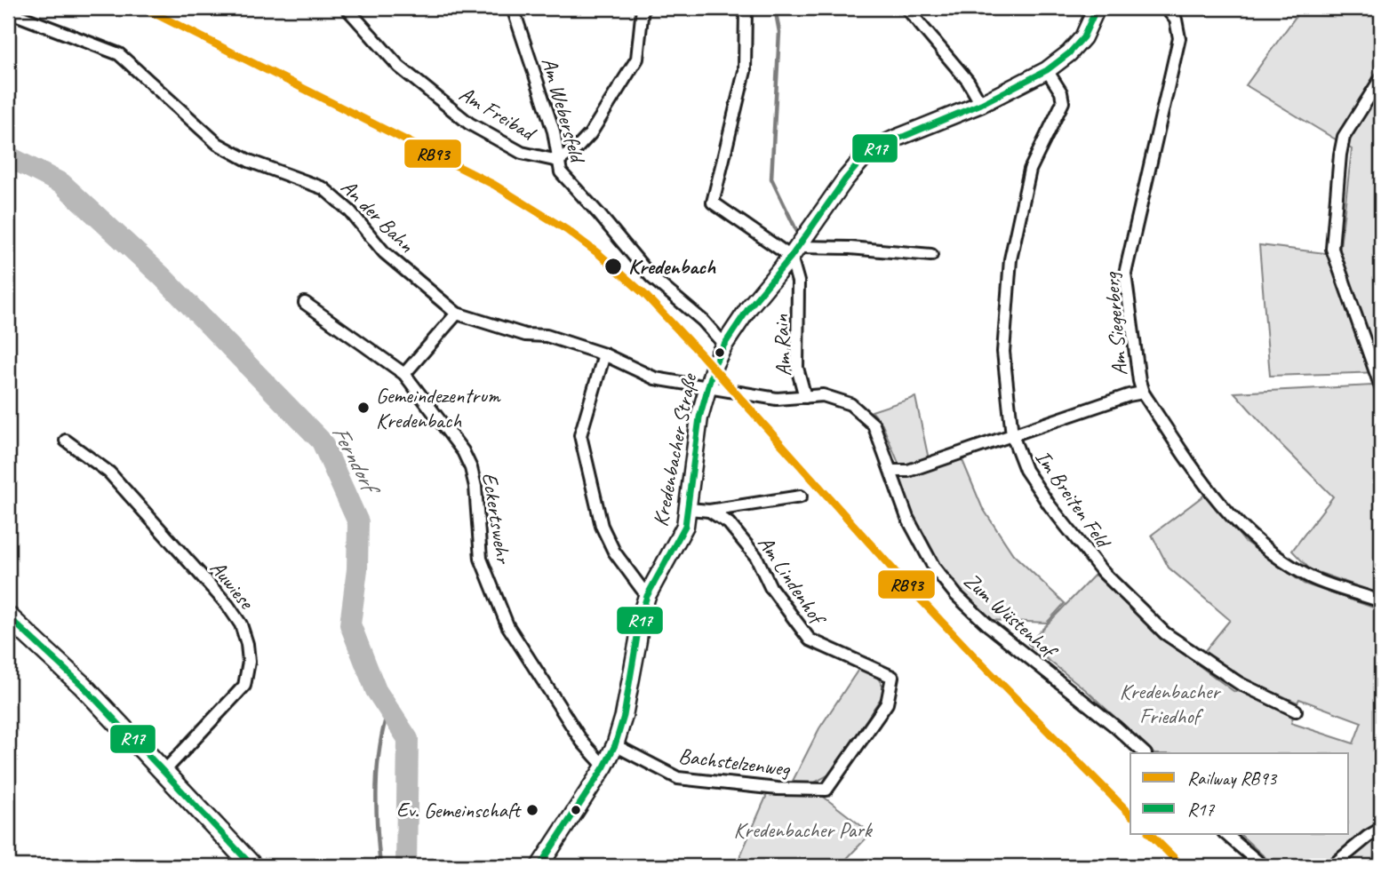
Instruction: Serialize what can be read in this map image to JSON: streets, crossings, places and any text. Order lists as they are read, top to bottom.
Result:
{
  "streets": {
    "main road": ["Kredenbacher Straße"],
    "street": [
      "Am Webersfeld",
      "Am Freibad",
      "An der Bahn",
      "Am Siegerberg",
      "Am Rain",
      "Im Breiten Feld",
      "Eckertswehr",
      "Am Lindenhof",
      "Auwiese",
      "Zum Wüstenhof",
      "Bachstelzenweg"
    ]
  },
  "crossings": [
    ["Am Webersfeld", "Am Freibad"],
    ["Am Webersfeld", "Kredenbacher Straße"],
    ["An der Bahn", "Kredenbacher Straße"],
    ["An der Bahn", "Zum Wüstenhof"],
    ["Am Rain", "Kredenbacher Straße"],
    ["Am Rain", "Zum Wüstenhof"],
    ["Kredenbacher Straße", "Im Breiten Feld"],
    ["Kredenbacher Straße", "Eckertswehr"],
    ["Kredenbacher Straße", "Am Lindenhof"],
    ["Kredenbacher Straße", "Zum Wüstenhof"],
    ["Kredenbacher Straße", "Bachstelzenweg"],
    ["Am Lindenhof", "Bachstelzenweg"]
  ],
  "water": ["Ferndorf"],
  "parks": ["Kredenbacher Friedhof", "Kredenbacher Park"],
  "places": ["Kredenbach", "Gemeindezentrum Kredenbach", "Ev. Gemeinschaft"],
  "lines": ["rail line RB93", "transit line R17"],
  "legend": ["Railway RB93", "R17"]
}
